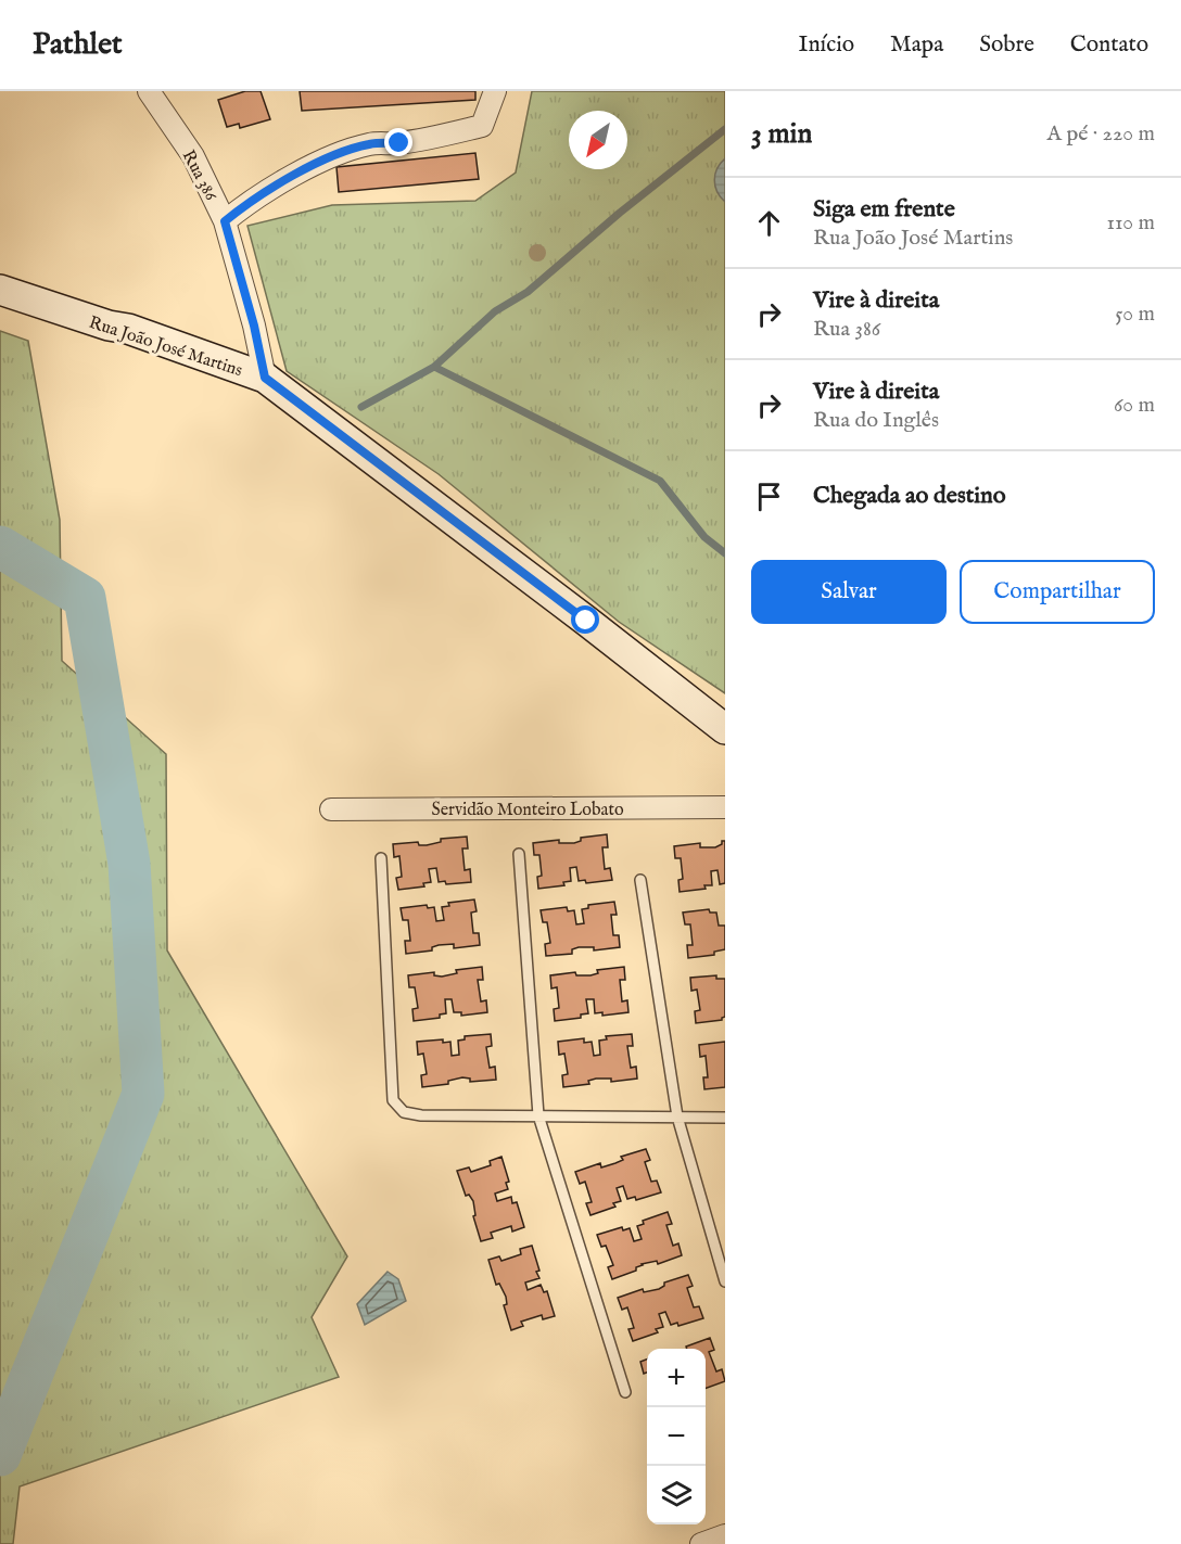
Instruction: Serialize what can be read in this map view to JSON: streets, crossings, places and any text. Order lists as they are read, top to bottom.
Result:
{
  "streets": {
    "main road": ["Rua João José Martins"],
    "street": ["Rua 386", "Servidão Monteiro Lobato"]
  },
  "crossings": [
    ["Rua 386", "Rua João José Martins"]
  ],
  "north": "bottom left",
  "page": {
    "header": "Pathlet",
    "nav": [
      "Início",
      "Mapa",
      "Sobre",
      "Contato"
    ],
    "heading": ["3 min", "A pé · 220 m"],
    "list": [
      ["Siga em frente", "Rua João José Martins", "110 m"],
      ["Vire à direita", "Rua 386", "50 m"],
      ["Vire à direita", "Rua do Inglês", "60 m"],
      "Chegada ao destino"
    ],
    "buttons": ["Salvar", "Compartilhar"],
    "map_buttons": ["+", "−"]
  }
}
